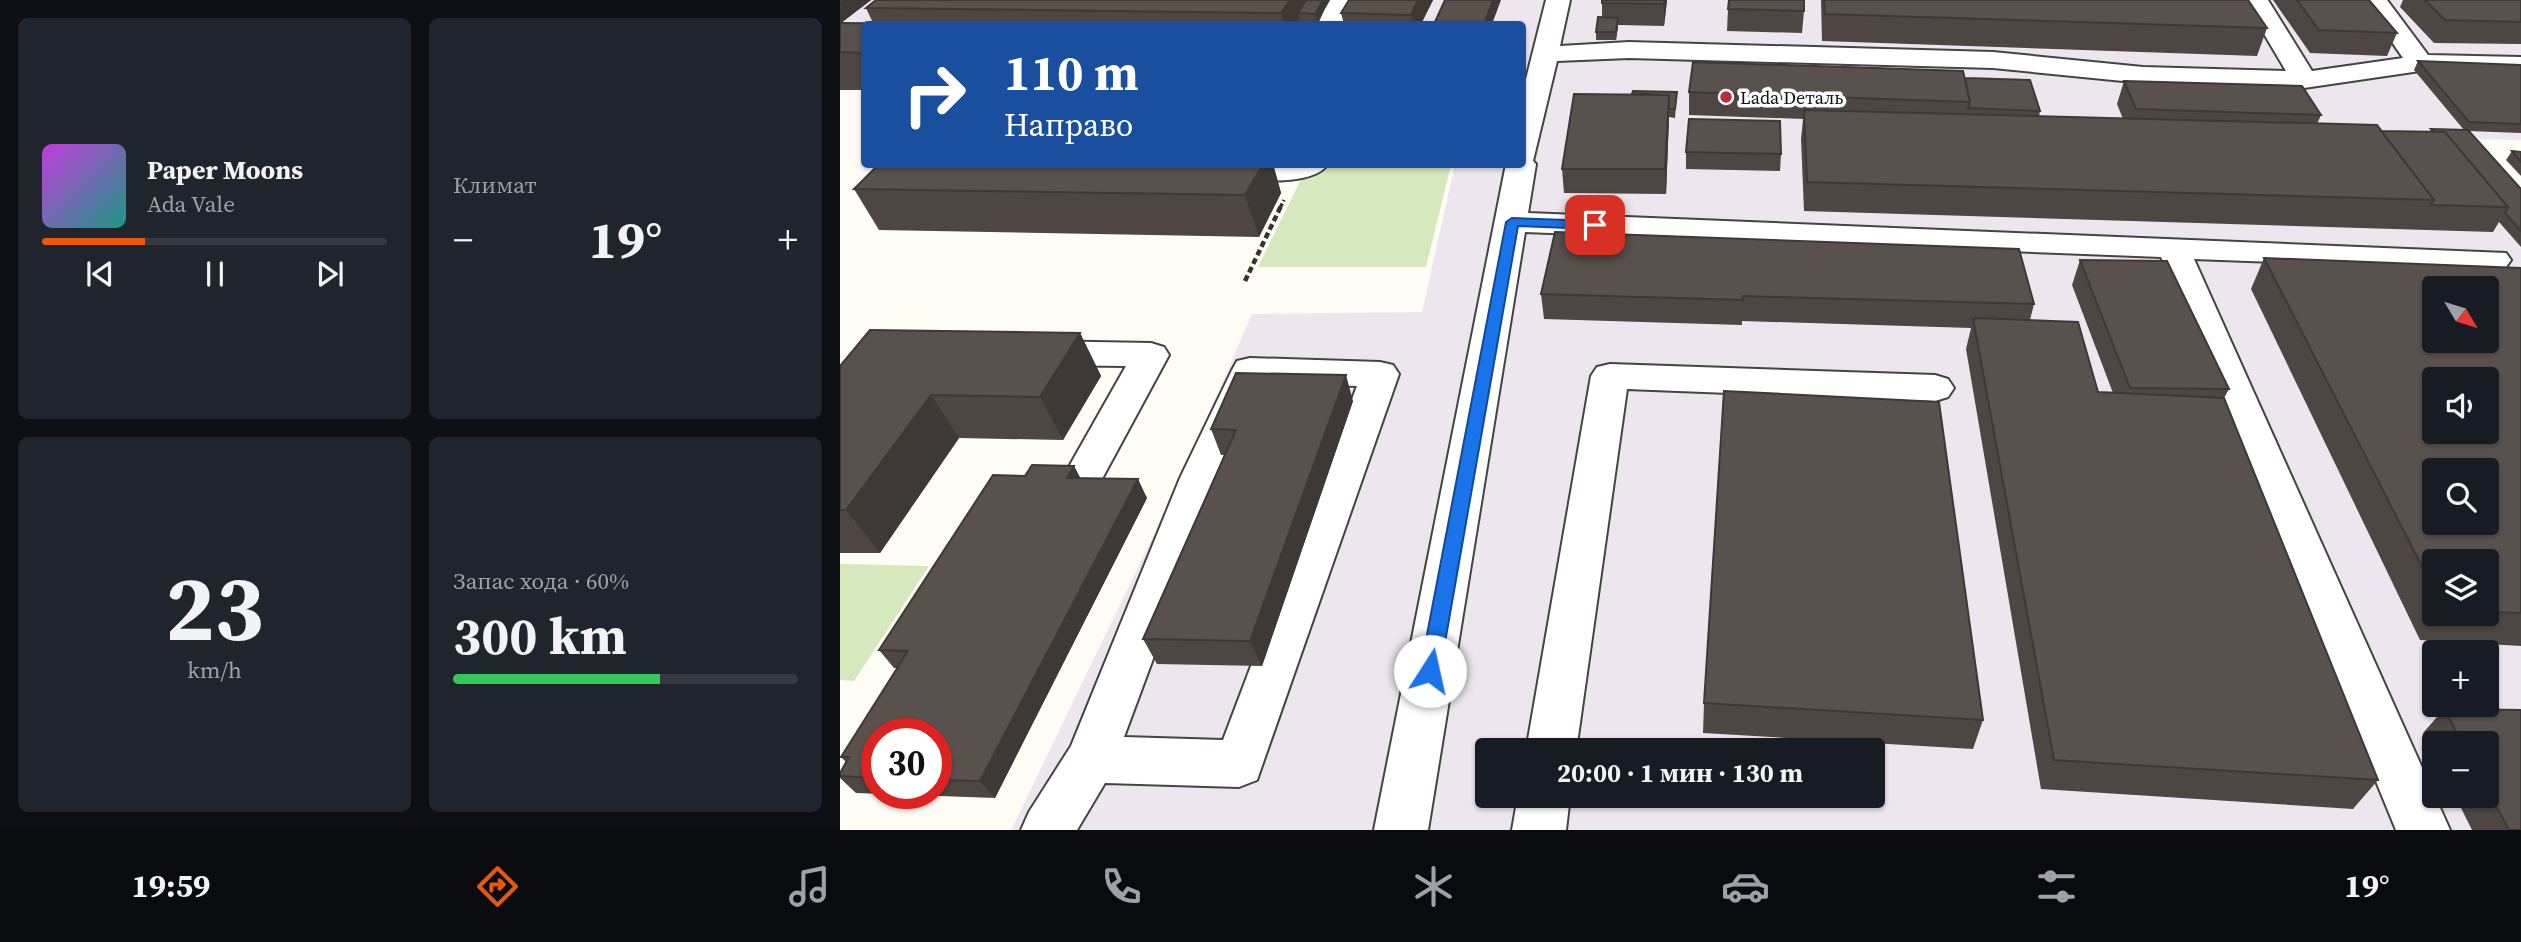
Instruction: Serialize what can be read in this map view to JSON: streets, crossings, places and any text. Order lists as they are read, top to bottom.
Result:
{
  "places": ["Lada Dеталь"],
  "north": "bottom right",
  "page": {
    "tile": [
      "Климат",
      ["23", "km/h"],
      ["Запас хода · 60%", "300 km"]
    ],
    "turn": ["110 m", "Направо"],
    "song": ["Paper Moons", "Ada Vale"],
    "heat": ["−", "19°", "+"],
    "map_buttons": ["+", "−"],
    "limit": "30",
    "trip": "20:00 · 1 мин · 130 m",
    "tabs": ["19:59", "19°"]
  }
}
